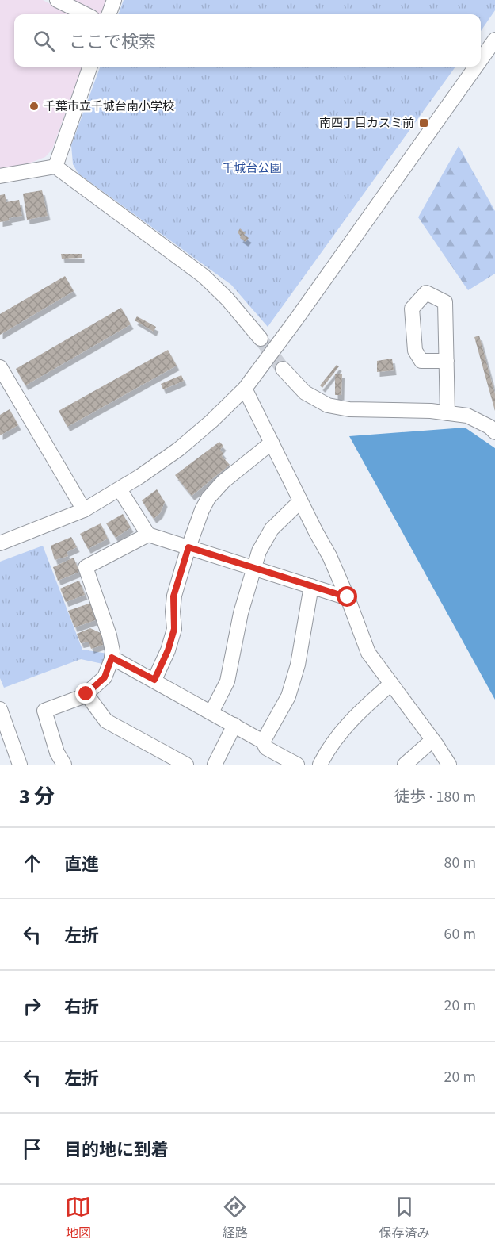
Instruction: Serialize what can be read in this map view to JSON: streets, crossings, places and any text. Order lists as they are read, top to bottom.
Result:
{
  "parks": ["千城台公園"],
  "places": {
    "other": ["千葉市立千城台南小学校"],
    "transit": ["南四丁目カスミ前"]
  },
  "page": {
    "search": "ここで検索",
    "heading": ["3 分", "徒歩 · 180 m"],
    "list": [
      ["直進", "80 m"],
      ["左折", "60 m"],
      ["右折", "20 m"],
      ["左折", "20 m"],
      "目的地に到着"
    ],
    "nav": ["地図", "経路", "保存済み"]
  }
}
